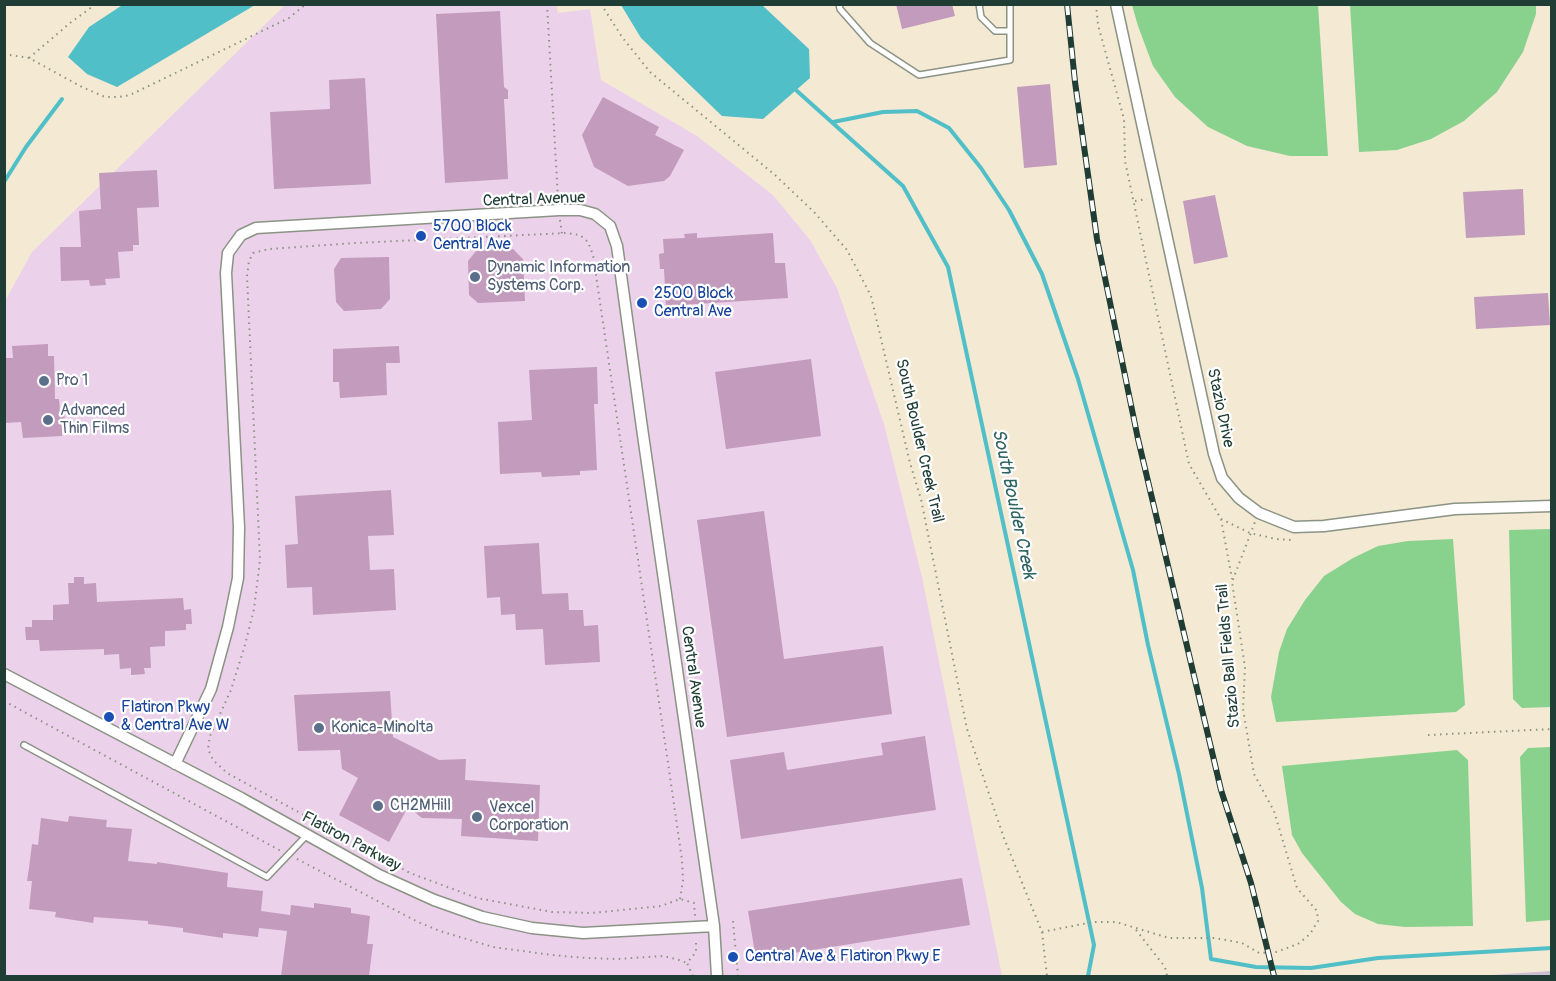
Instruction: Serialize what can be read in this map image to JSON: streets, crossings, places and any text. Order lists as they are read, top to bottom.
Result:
{
  "streets": {
    "street": ["Central Avenue", "Stazio Drive", "Flatiron Parkway"],
    "path": ["South Boulder Creek Trail", "Stazio Ball Fields Trail"]
  },
  "crossings": [
    ["Central Avenue", "Flatiron Parkway"],
    ["Stazio Drive", "Stazio Ball Fields Trail"],
    ["South Boulder Creek Trail", "Stazio Ball Fields Trail"]
  ],
  "water": ["South Boulder Creek"],
  "places": [
    "5700 Block Central Ave",
    "Dynamic Information Systems Corp.",
    "2500 Block Central Ave",
    "Pro 1",
    "Advanced Thin Films",
    "Flatiron Pkwy & Central Ave W",
    "Konica-Minolta",
    "CH2MHill",
    "Vexcel Corporation",
    "Central Ave & Flatiron Pkwy E"
  ]
}
